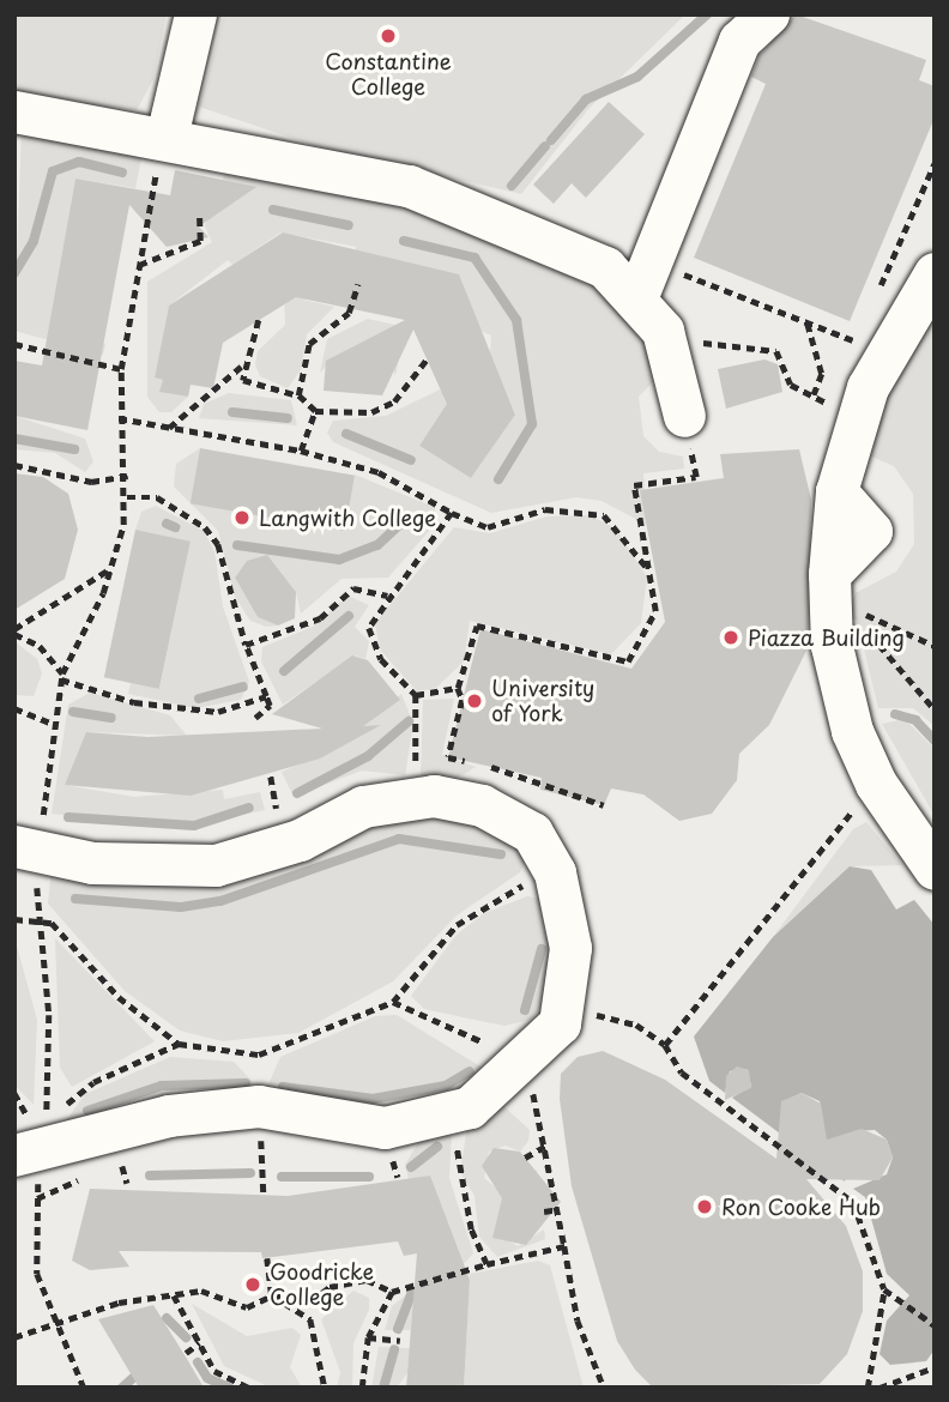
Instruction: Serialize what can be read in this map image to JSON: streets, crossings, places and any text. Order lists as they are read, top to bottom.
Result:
{
  "places": [
    "Constantine College",
    "Langwith College",
    "Piazza Building",
    "University of York",
    "Ron Cooke Hub",
    "Goodricke College"
  ]
}
